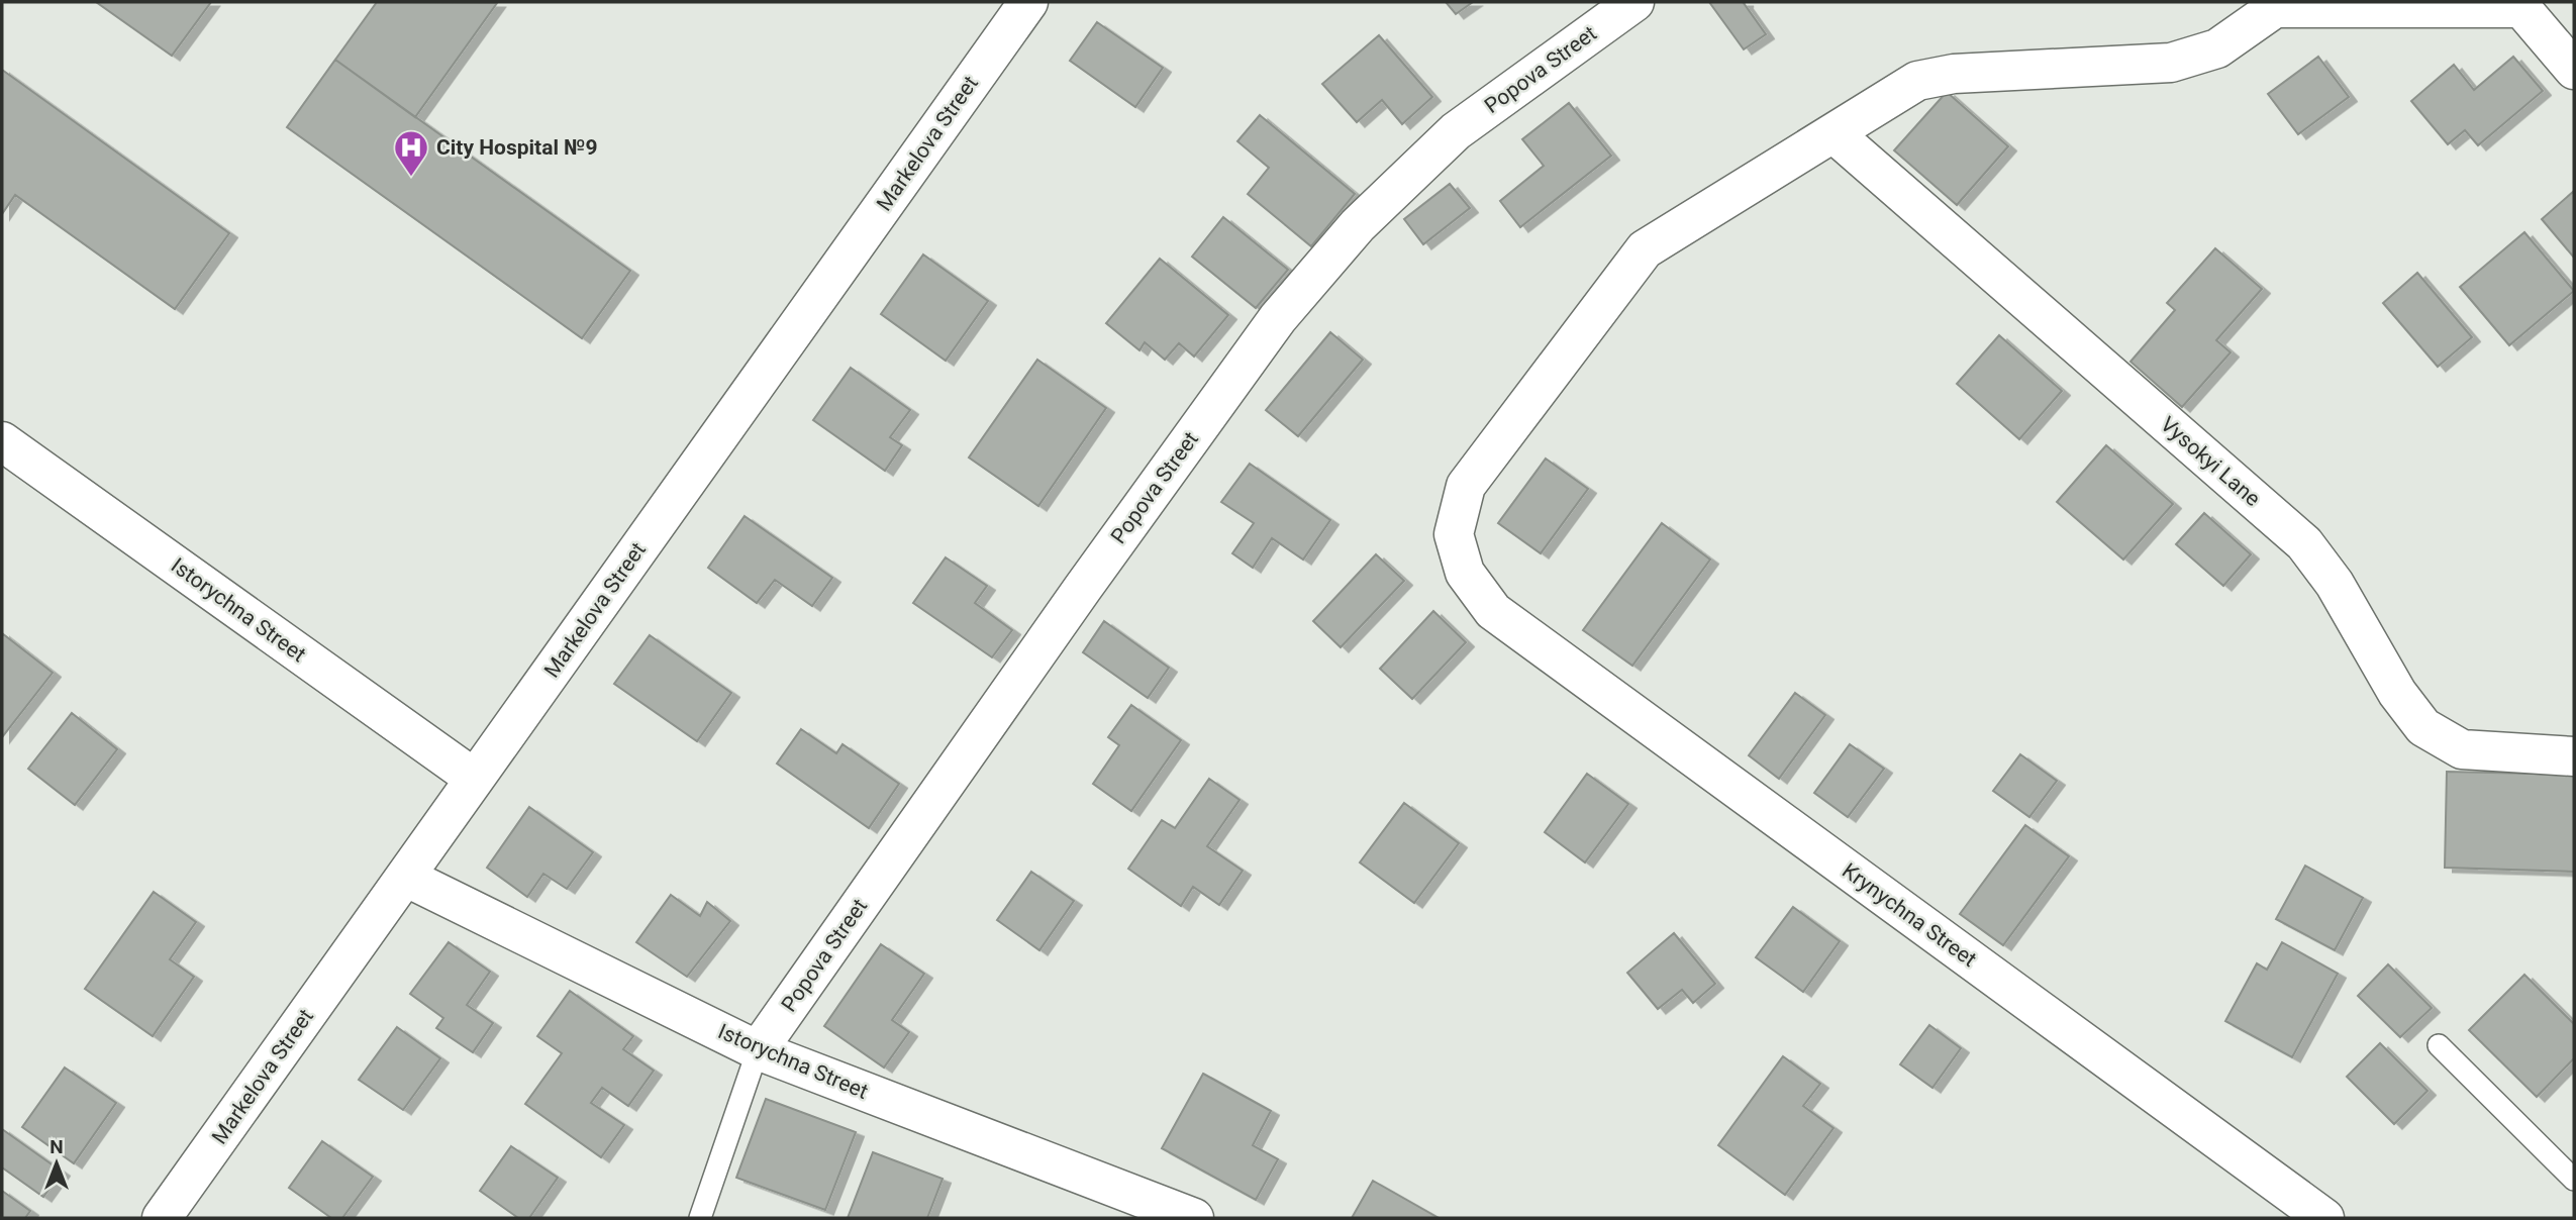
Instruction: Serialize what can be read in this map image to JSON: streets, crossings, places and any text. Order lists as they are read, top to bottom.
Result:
{
  "streets": {
    "street": [
      "Popova Street",
      "Markelova Street",
      "Vysokyi Lane",
      "Istorychna Street",
      "Krynychna Street"
    ]
  },
  "crossings": [
    ["Popova Street", "Istorychna Street"],
    ["Markelova Street", "Istorychna Street"],
    ["Vysokyi Lane", "Krynychna Street"]
  ],
  "places": {
    "hospital": ["City Hospital №9"]
  },
  "north": "top"
}
